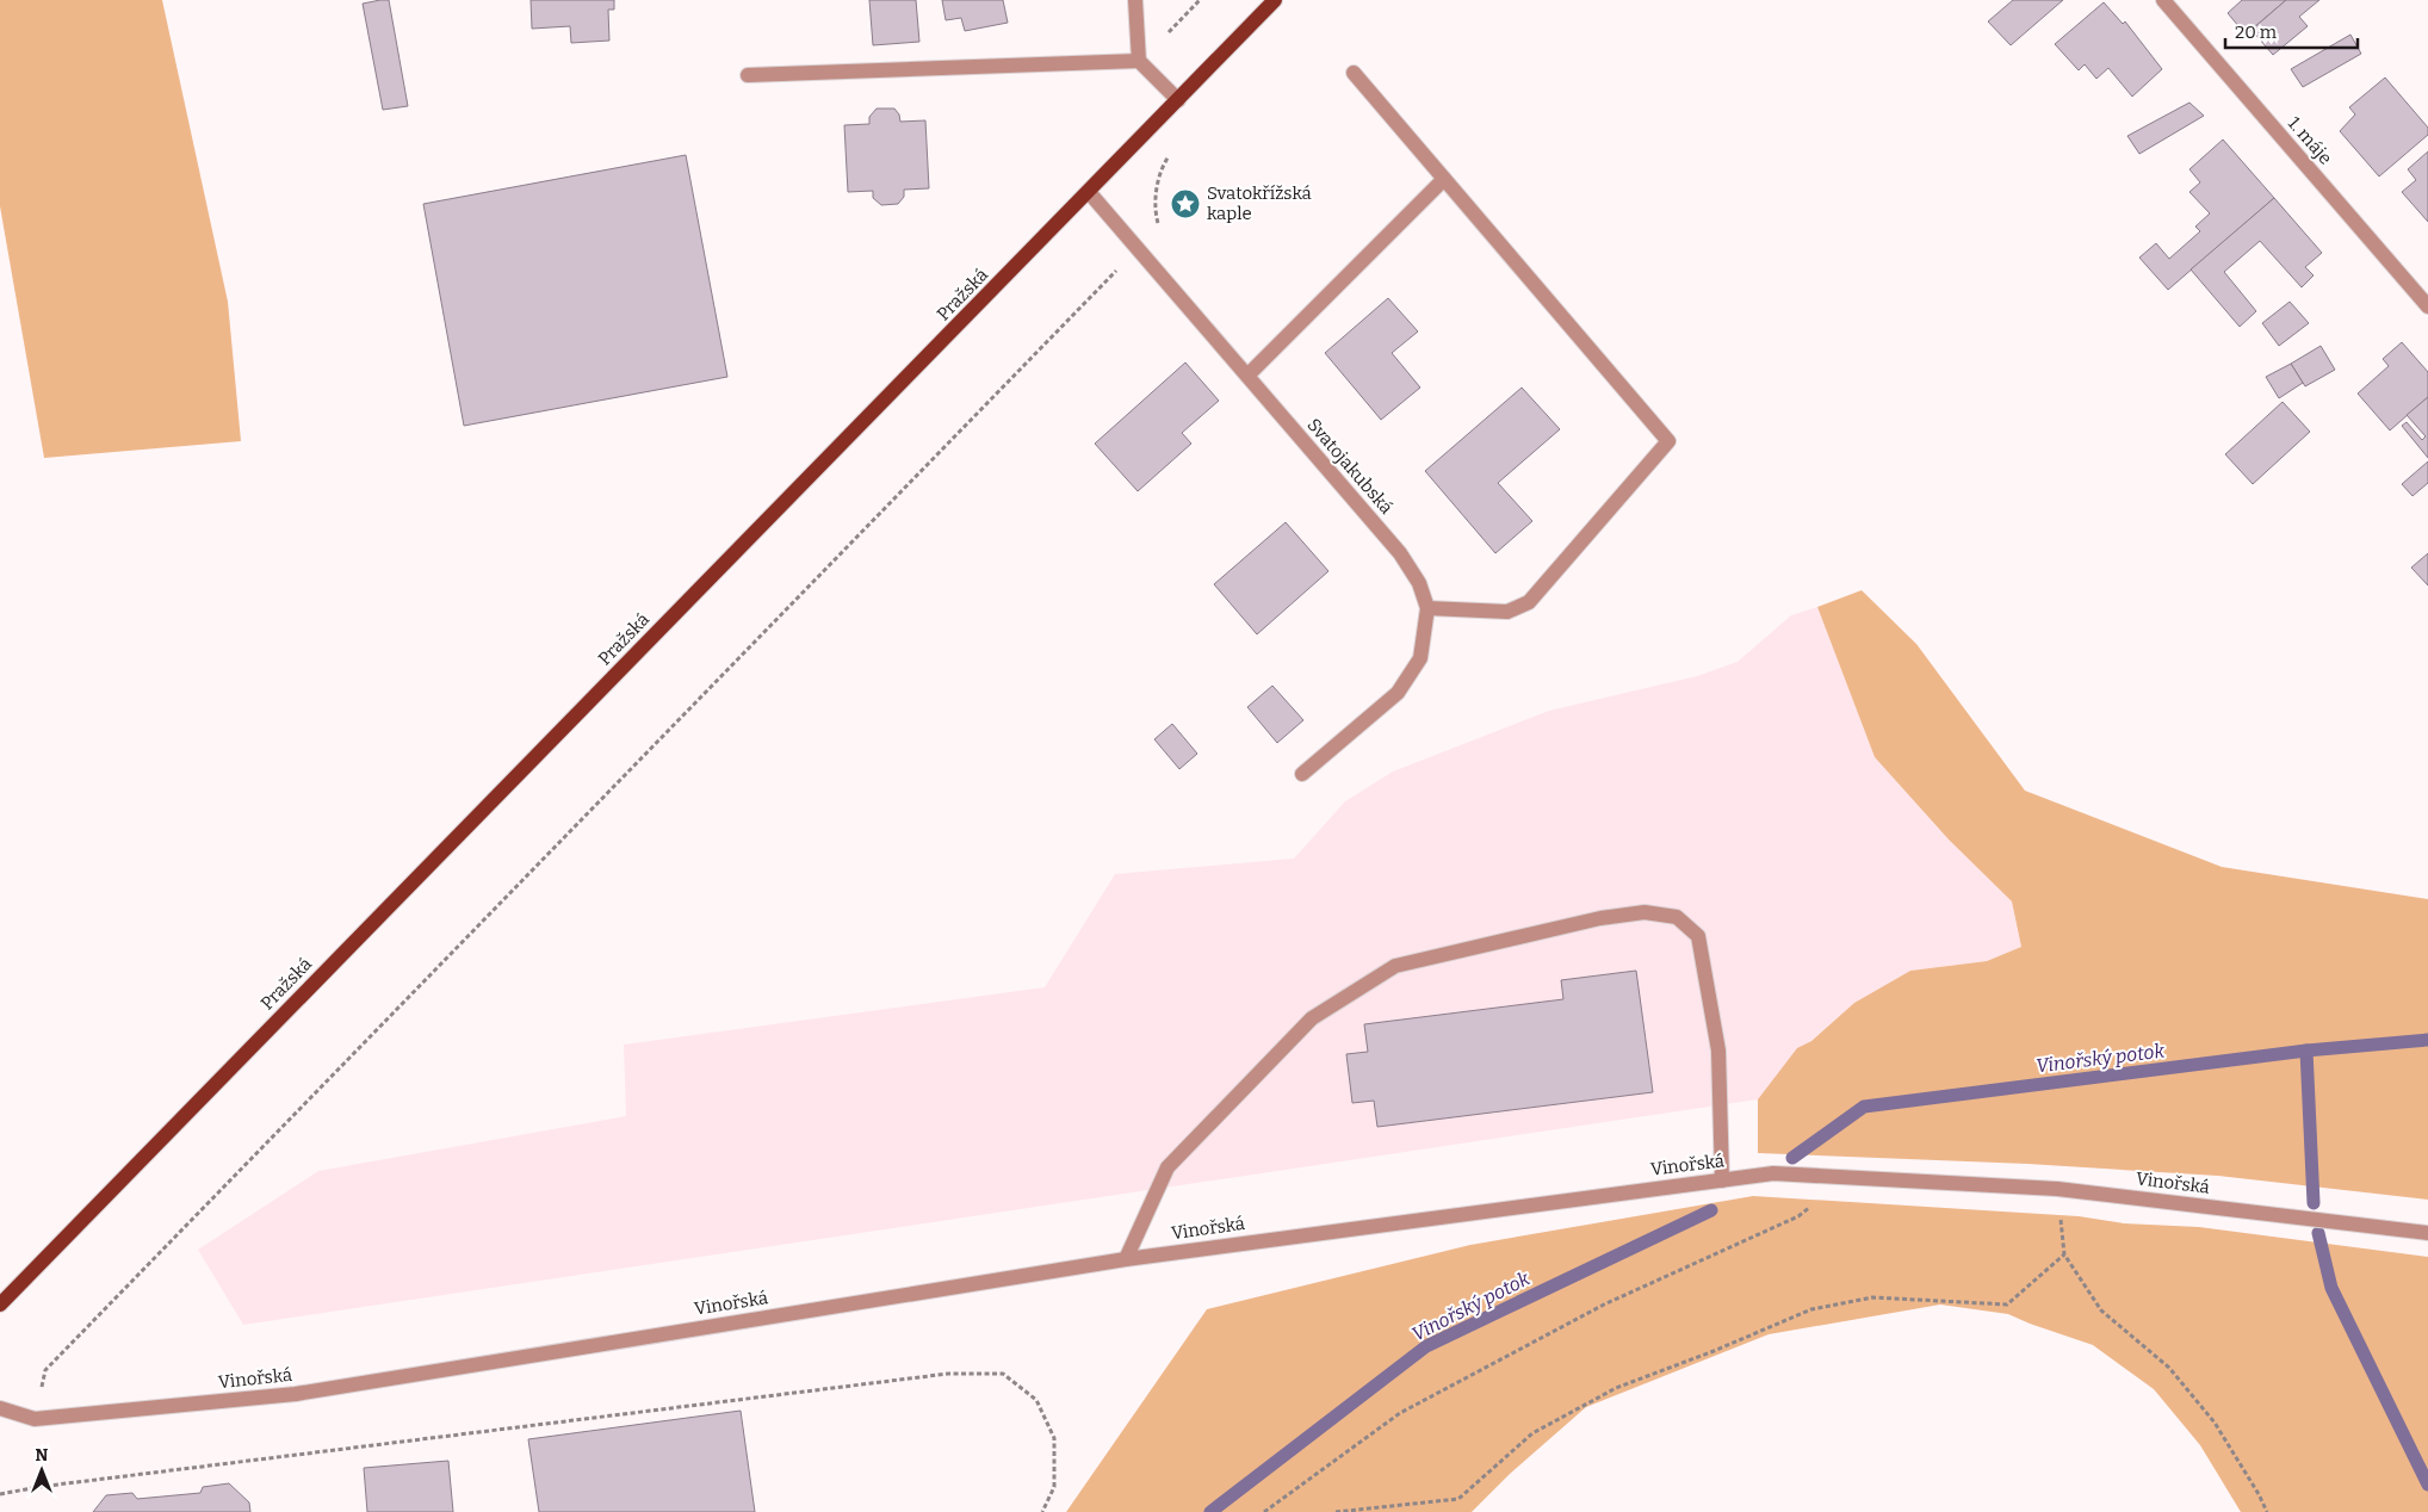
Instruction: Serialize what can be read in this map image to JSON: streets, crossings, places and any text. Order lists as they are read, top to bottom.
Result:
{
  "streets": {
    "main road": ["Pražská"],
    "street": ["1. máje", "Svatojakubská", "Vinořská"]
  },
  "crossings": [
    ["Pražská", "Svatojakubská"]
  ],
  "water": ["Vinořský potok"],
  "places": {
    "place": ["Svatokřížská kaple"]
  },
  "scale_bar": "20 m",
  "north": "top"
}
